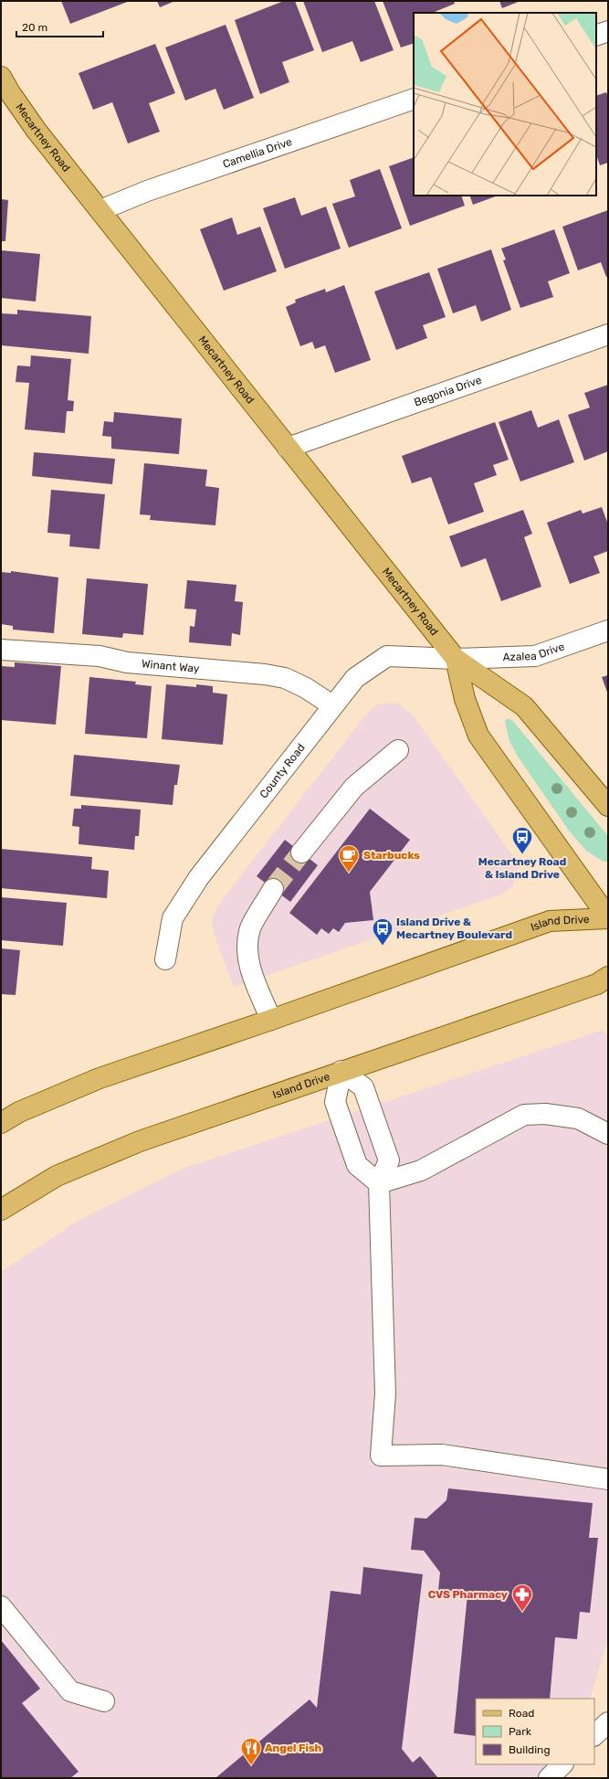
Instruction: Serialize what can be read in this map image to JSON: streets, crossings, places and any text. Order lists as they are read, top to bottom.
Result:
{
  "streets": {
    "main road": ["Mecartney Road", "Island Drive"],
    "street": [
      "Camellia Drive",
      "Begonia Drive",
      "Azalea Drive",
      "Winant Way",
      "County Road"
    ]
  },
  "crossings": [
    ["Mecartney Road", "Camellia Drive"],
    ["Mecartney Road", "Begonia Drive"],
    ["Mecartney Road", "Azalea Drive"],
    ["Mecartney Road", "County Road"],
    ["Mecartney Road", "Island Drive"],
    ["Azalea Drive", "County Road"],
    ["Winant Way", "County Road"]
  ],
  "places": {
    "bus stop": ["Mecartney Road & Island Drive", "Island Drive & Mecartney Boulevard"],
    "cafe": ["Starbucks"],
    "pharmacy": ["CVS Pharmacy"],
    "restaurant": ["Angel Fish"]
  },
  "legend": ["Road", "Park", "Building"],
  "scale_bar": "20 m"
}
